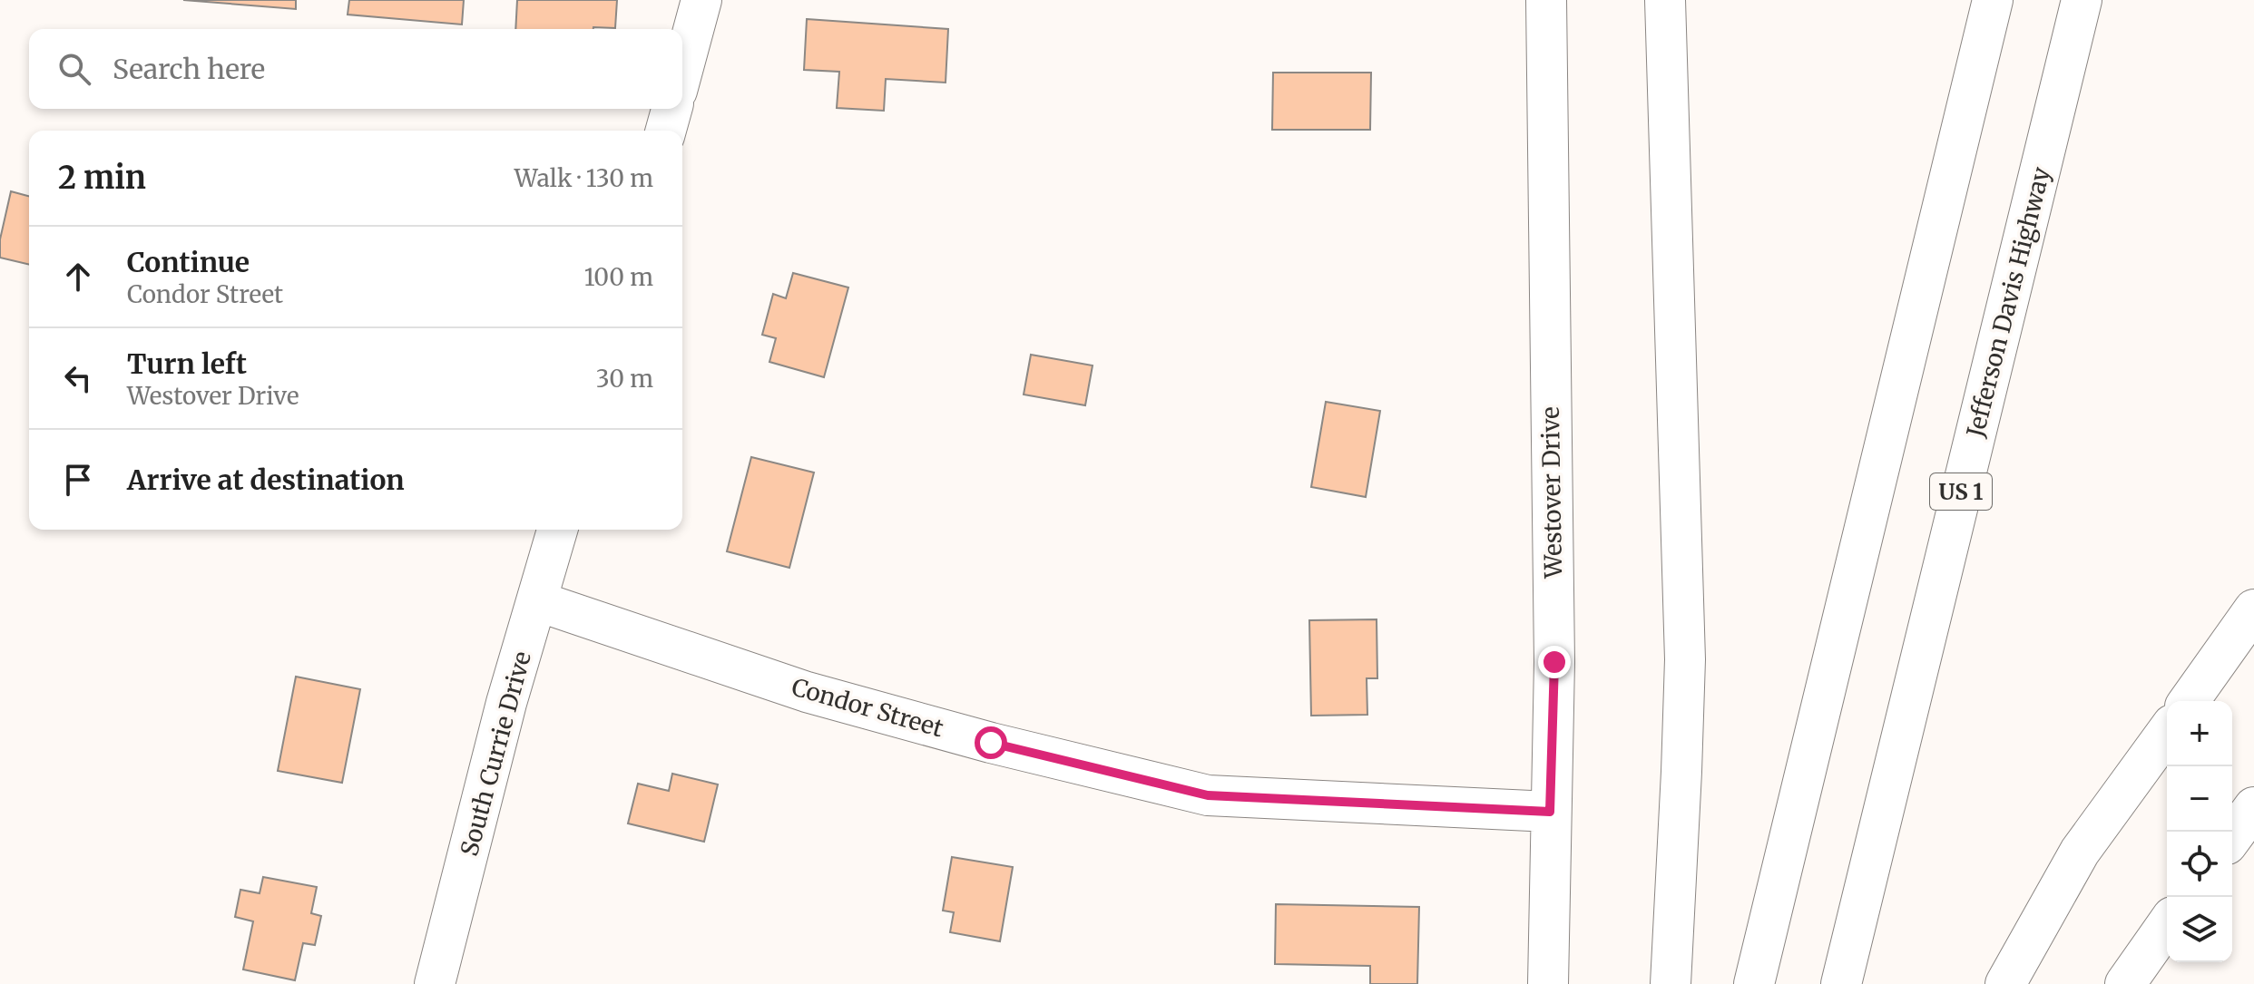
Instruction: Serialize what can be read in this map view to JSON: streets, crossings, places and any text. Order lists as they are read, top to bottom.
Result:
{
  "streets": {
    "main road": [
      "Jefferson Davis Highway",
      "US 1",
      "Westover Drive",
      "Condor Street",
      "South Currie Drive"
    ]
  },
  "crossings": [
    ["Westover Drive", "Condor Street"],
    ["Condor Street", "South Currie Drive"]
  ],
  "page": {
    "search": "Search here",
    "heading": ["2 min", "Walk · 130 m"],
    "list": [
      ["Continue", "Condor Street", "100 m"],
      ["Turn left", "Westover Drive", "30 m"],
      "Arrive at destination"
    ],
    "map_buttons": ["+", "−"]
  }
}
